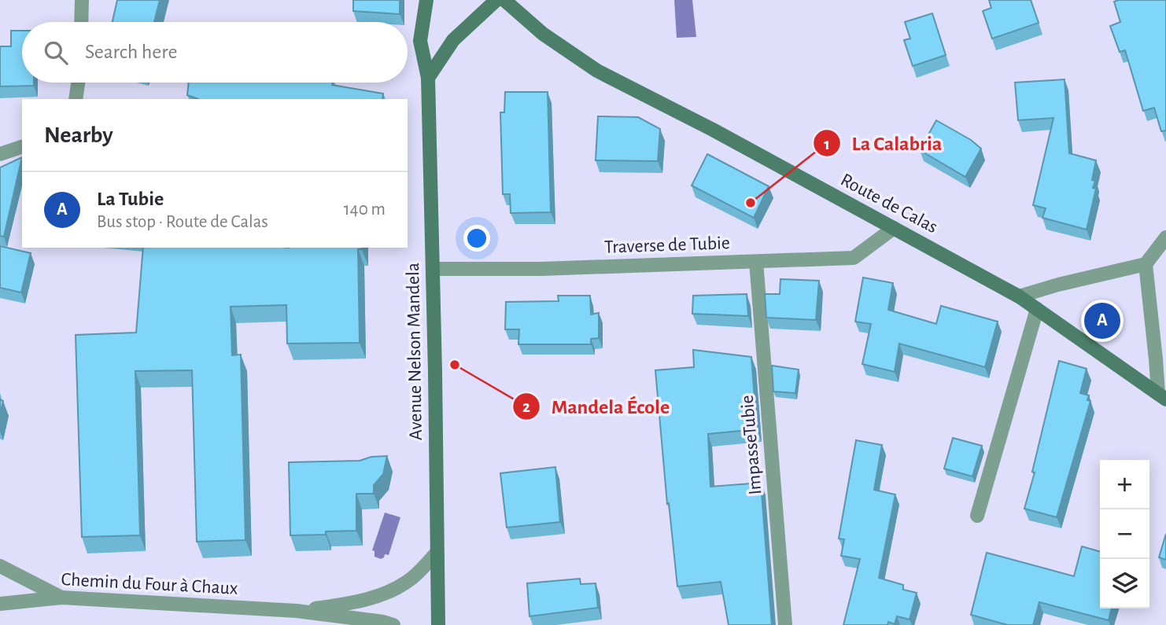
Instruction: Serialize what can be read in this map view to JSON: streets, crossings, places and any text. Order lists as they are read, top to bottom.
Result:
{
  "streets": {
    "main road": ["Route de Calas", "Avenue Nelson Mandela"],
    "street": ["Traverse de Tubie", "ImpasseTubie", "Chemin du Four à Chaux"]
  },
  "crossings": [
    ["Route de Calas", "Traverse de Tubie"],
    ["Traverse de Tubie", "Avenue Nelson Mandela"],
    ["Traverse de Tubie", "ImpasseTubie"],
    ["Avenue Nelson Mandela", "Chemin du Four à Chaux"]
  ],
  "places": ["La Calabria", "Mandela École"],
  "page": {
    "search": "Search here",
    "heading": "Nearby",
    "list": [
      {
        "mark": "A",
        "name": "La Tubie",
        "note": "Bus stop · Route de Calas",
        "value": "140 m"
      }
    ],
    "pins": "A",
    "map_buttons": ["+", "−"]
  }
}
